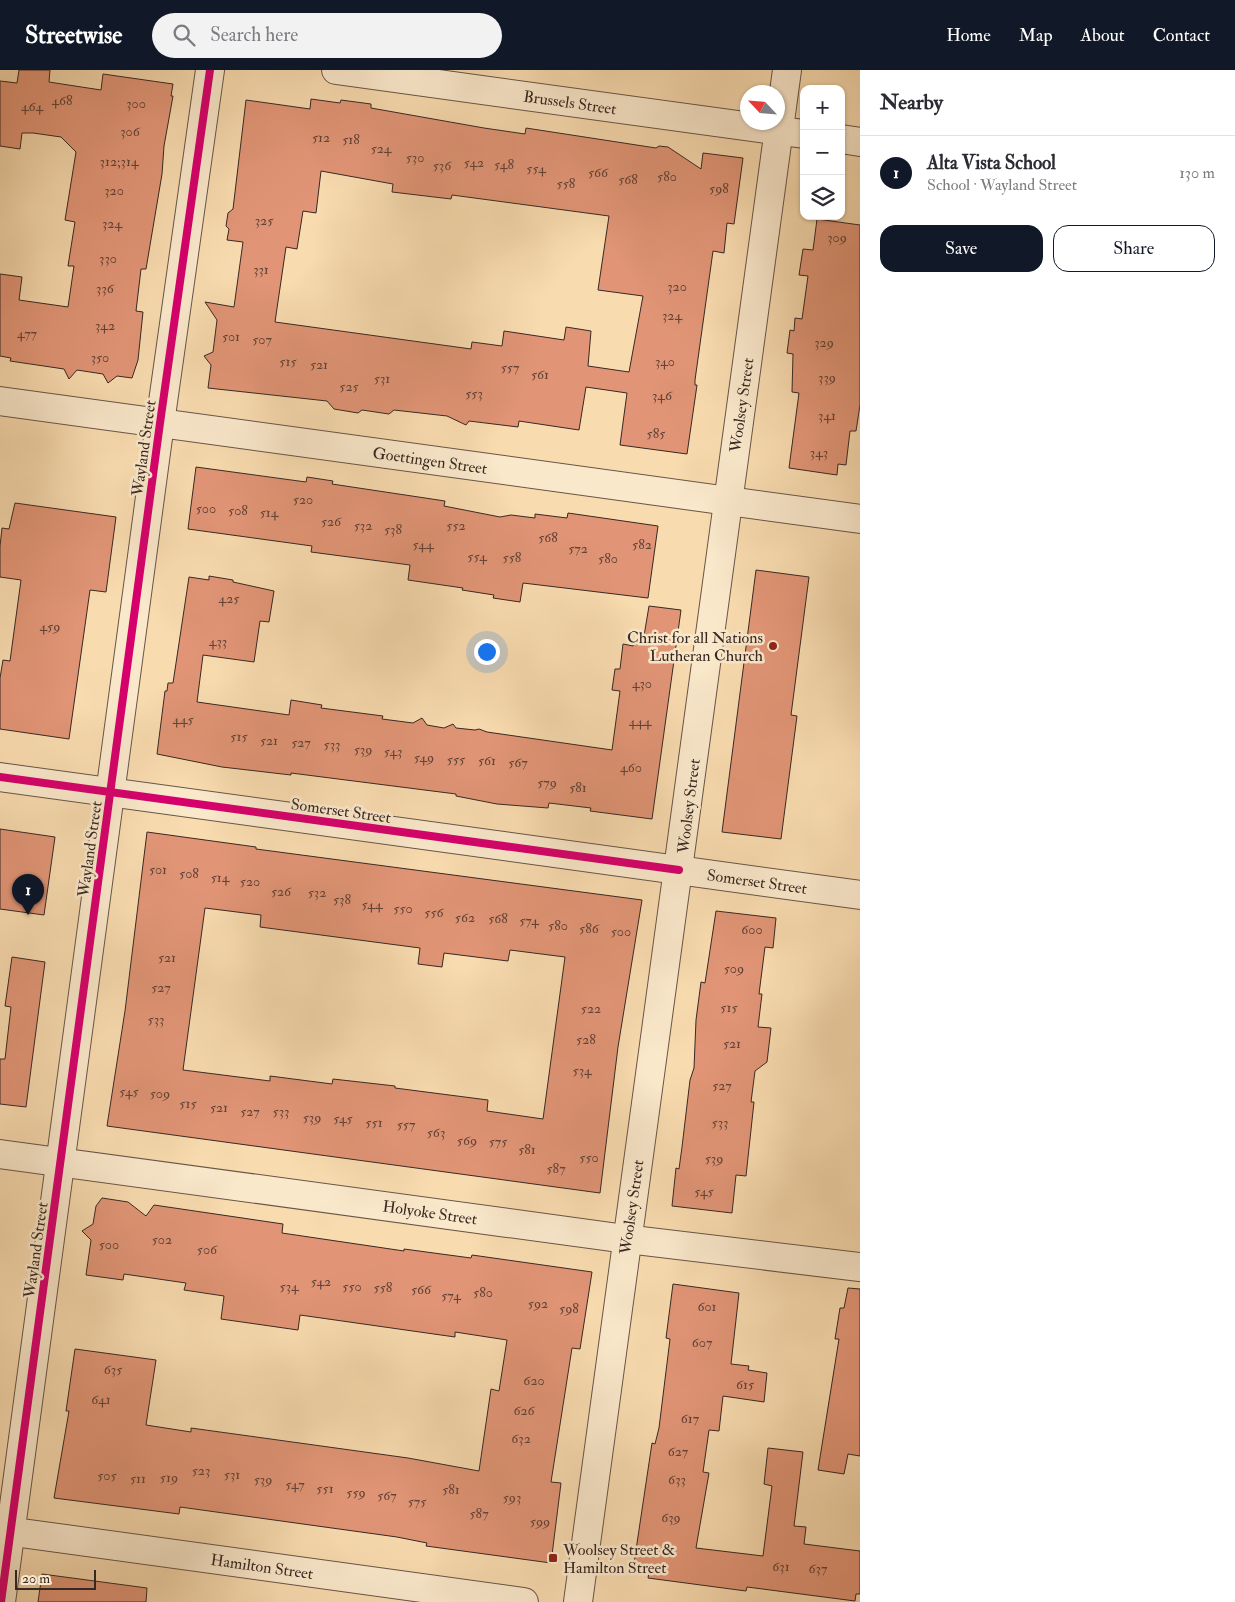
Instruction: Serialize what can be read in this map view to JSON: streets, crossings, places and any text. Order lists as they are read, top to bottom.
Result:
{
  "streets": {
    "street": [
      "Brussels Street",
      "Woolsey Street",
      "Wayland Street",
      "Goettingen Street",
      "Somerset Street",
      "Holyoke Street",
      "Hamilton Street"
    ]
  },
  "crossings": [
    ["Brussels Street", "Woolsey Street"],
    ["Woolsey Street", "Goettingen Street"],
    ["Woolsey Street", "Somerset Street"],
    ["Woolsey Street", "Holyoke Street"],
    ["Wayland Street", "Goettingen Street"],
    ["Wayland Street", "Somerset Street"],
    ["Wayland Street", "Holyoke Street"],
    ["Wayland Street", "Hamilton Street"]
  ],
  "places": {
    "other": ["Christ for all Nations Lutheran Church"],
    "transit": ["Woolsey Street & Hamilton Street"]
  },
  "house_numbers": [
    "468",
    "300",
    "464",
    "306",
    "512",
    "518",
    "524",
    "530",
    "312;314",
    "542",
    "548",
    "536",
    "554",
    "566",
    "580",
    "568",
    "558",
    "598",
    "320",
    "325",
    "324",
    "309",
    "330",
    "331",
    "320",
    "336",
    "324",
    "342",
    "477",
    "501",
    "507",
    "329",
    "350",
    "515",
    "340",
    "521",
    "557",
    "561",
    "339",
    "531",
    "525",
    "553",
    "346",
    "341",
    "585",
    "343",
    "520",
    "500",
    "508",
    "514",
    "526",
    "532",
    "552",
    "538",
    "568",
    "544",
    "582",
    "572",
    "554",
    "558",
    "580",
    "425",
    "459",
    "433",
    "430",
    "445",
    "444",
    "515",
    "521",
    "527",
    "533",
    "539",
    "543",
    "549",
    "555",
    "561",
    "567",
    "460",
    "579",
    "581",
    "501",
    "508",
    "514",
    "520",
    "526",
    "532",
    "538",
    "544",
    "550",
    "556",
    "562",
    "568",
    "574",
    "580",
    "586",
    "600",
    "500",
    "521",
    "509",
    "527",
    "515",
    "522",
    "533",
    "528",
    "521",
    "534",
    "527",
    "545",
    "509",
    "515",
    "521",
    "527",
    "533",
    "539",
    "545",
    "551",
    "533",
    "557",
    "563",
    "569",
    "575",
    "581",
    "550",
    "539",
    "587",
    "545",
    "502",
    "500",
    "506",
    "542",
    "534",
    "550",
    "558",
    "566",
    "580",
    "574",
    "592",
    "601",
    "598",
    "607",
    "635",
    "620",
    "615",
    "641",
    "626",
    "617",
    "632",
    "627",
    "523",
    "531",
    "505",
    "519",
    "511",
    "539",
    "633",
    "547",
    "551",
    "581",
    "559",
    "567",
    "593",
    "575",
    "587",
    "639",
    "599",
    "631",
    "637"
  ],
  "scale_bar": "20 m",
  "north": "top left",
  "page": {
    "header": "Streetwise",
    "search": "Search here",
    "nav": [
      "Home",
      "Map",
      "About",
      "Contact"
    ],
    "heading": "Nearby",
    "map_buttons": ["+", "−"],
    "list": [
      {
        "mark": "1",
        "name": "Alta Vista School",
        "note": "School · Wayland Street",
        "value": "130 m"
      }
    ],
    "buttons": ["Save", "Share"],
    "pins": "1",
    "scale": "20 m"
  }
}
